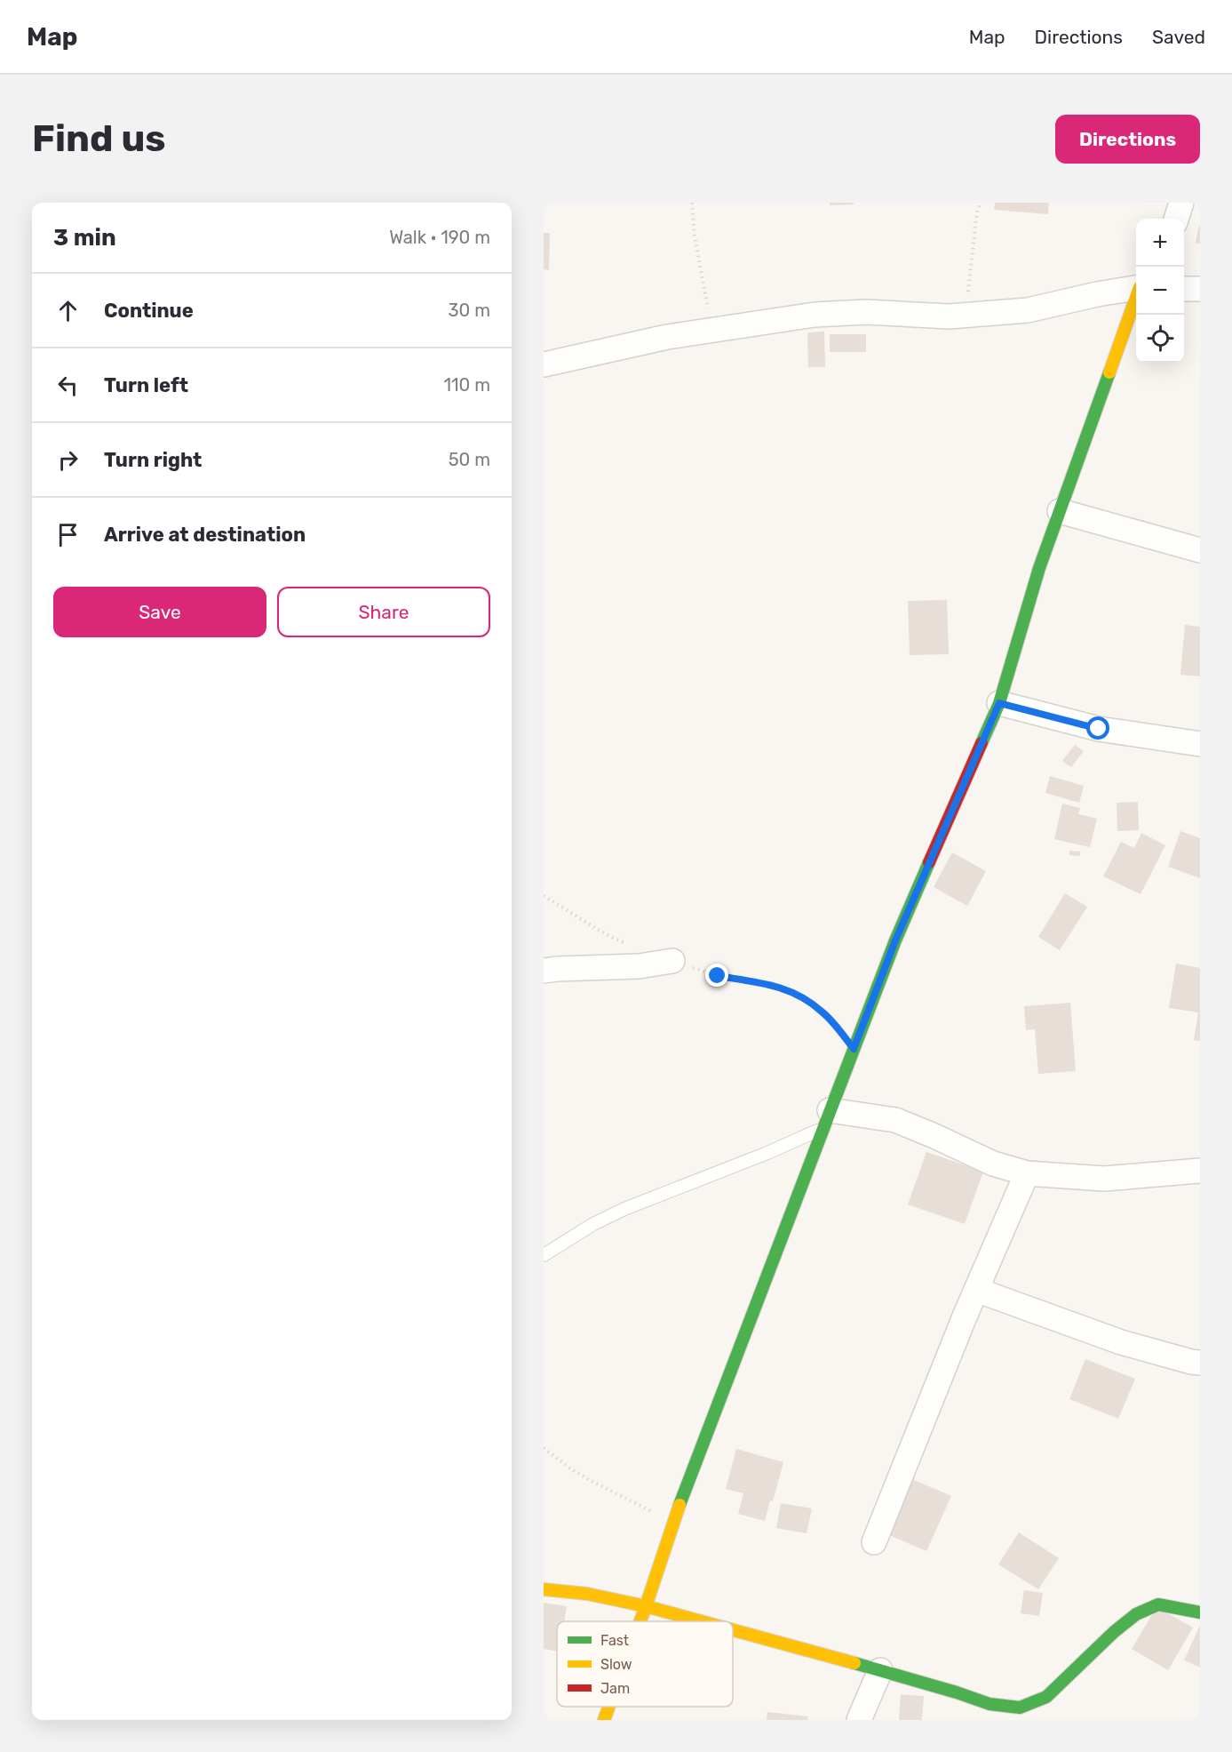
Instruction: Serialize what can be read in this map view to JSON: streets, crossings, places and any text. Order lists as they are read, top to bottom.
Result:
{
  "legend": ["Fast", "Slow", "Jam"],
  "page": {
    "header": "Map",
    "nav": ["Map", "Directions", "Saved"],
    "buttons": [
      "Directions",
      ["Save", "Share"]
    ],
    "title": "Find us",
    "heading": ["3 min", "Walk · 190 m"],
    "map_buttons": ["+", "−"],
    "list": [
      ["Continue", "30 m"],
      ["Turn left", "110 m"],
      ["Turn right", "50 m"],
      "Arrive at destination"
    ]
  }
}
